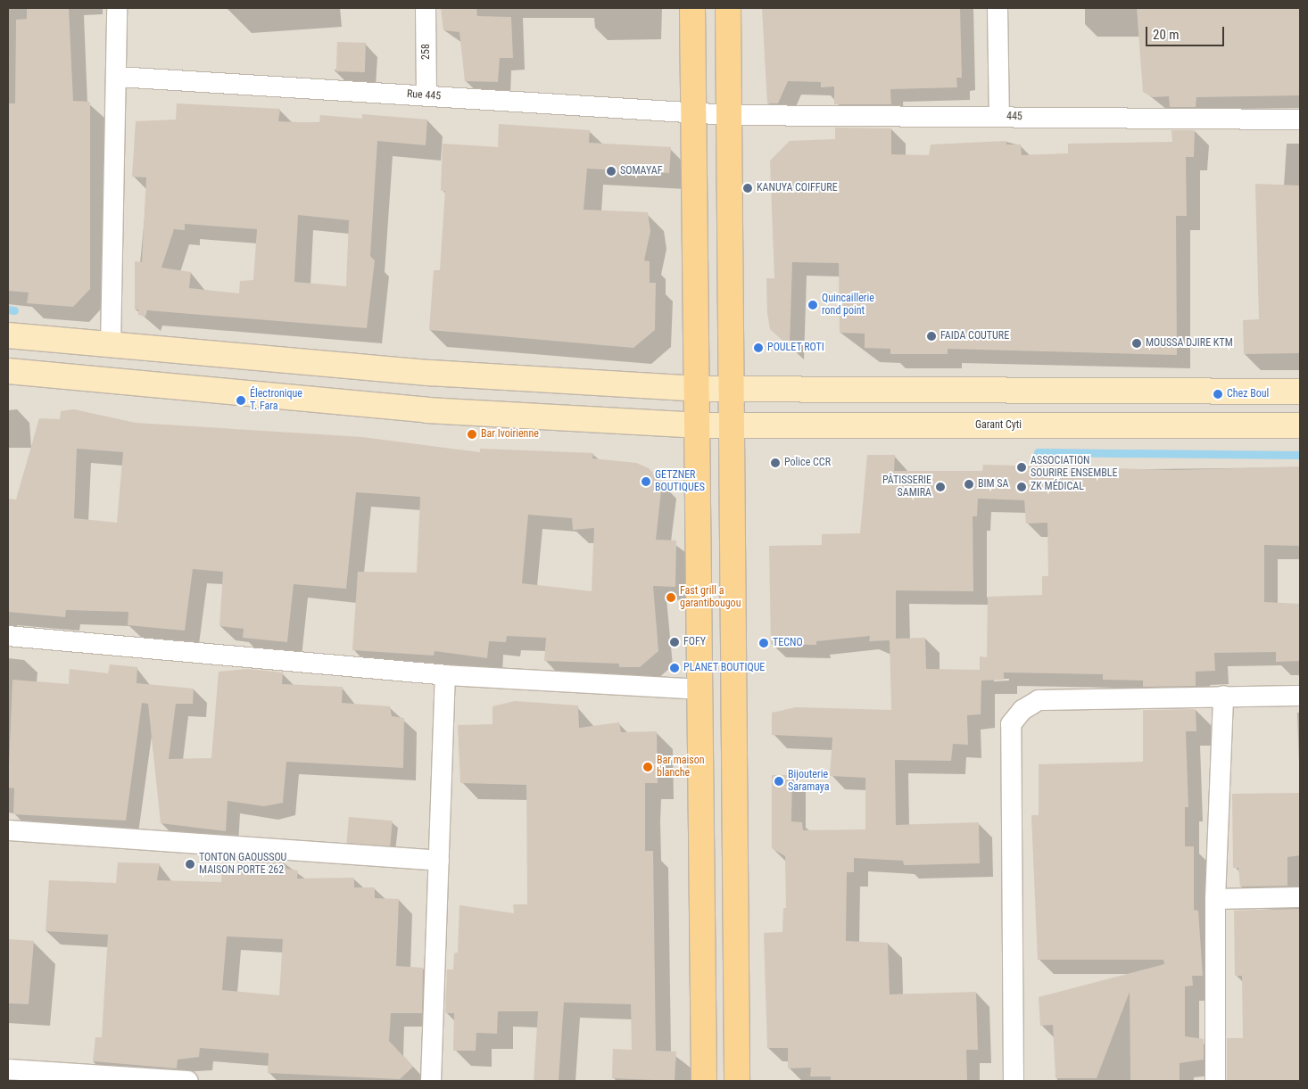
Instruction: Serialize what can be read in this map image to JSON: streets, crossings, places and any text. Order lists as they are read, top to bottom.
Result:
{
  "streets": {
    "main road": ["Garant Cyti"],
    "street": ["258", "Rue 445", "445"]
  },
  "crossings": [
    ["258", "Rue 445"],
    ["Rue 445", "445"]
  ],
  "places": [
    "SOMAYAF",
    "KANUYA COIFFURE",
    "Quincaillerie rond point",
    "FAIDA COUTURE",
    "MOUSSA DJIRE KTM",
    "POULET ROTI",
    "Chez Boul",
    "Électronique T. Fara",
    "Bar Ivoirienne",
    "Police CCR",
    "ASSOCIATION SOURIRE ENSEMBLE",
    "GETZNER BOUTIQUES",
    "BIM SA",
    "PÂTISSERIE SAMIRA",
    "ZK MÉDICAL",
    "Fast grill a garantibougou",
    "FOFY",
    "TECNO",
    "PLANET BOUTIQUE",
    "Bar maison blanche",
    "Bijouterie Saramaya",
    "TONTON GAOUSSOU MAISON PORTE 262"
  ],
  "scale_bar": "20 m"
}
